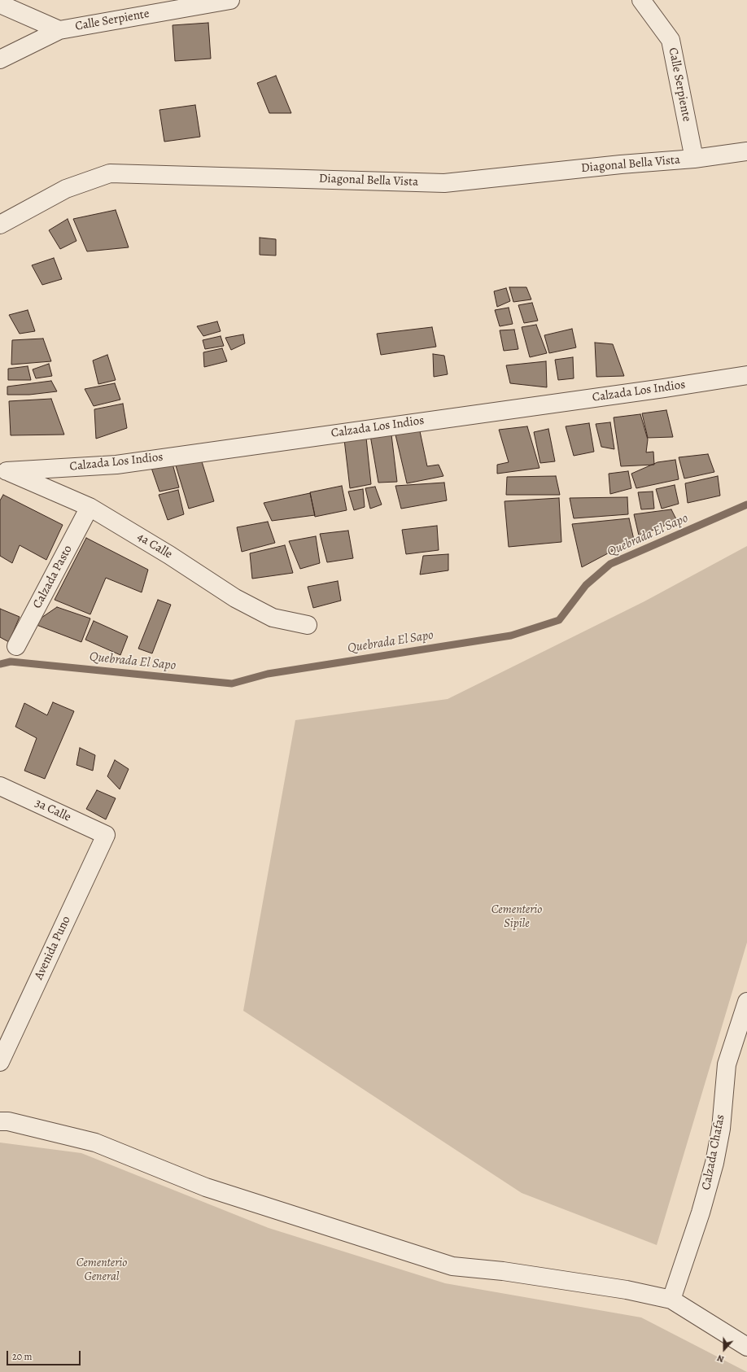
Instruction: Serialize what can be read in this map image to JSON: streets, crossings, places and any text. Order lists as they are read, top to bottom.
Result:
{
  "streets": {
    "street": [
      "Calle Serpiente",
      "Diagonal Bella Vista",
      "Calzada Los Indios",
      "4a Calle",
      "Calzada Pasto",
      "3a Calle",
      "Avenida Puno",
      "Calzada Chafas"
    ]
  },
  "crossings": [
    ["Calle Serpiente", "Diagonal Bella Vista"],
    ["Calzada Los Indios", "4a Calle"],
    ["4a Calle", "Calzada Pasto"],
    ["3a Calle", "Avenida Puno"]
  ],
  "water": ["Quebrada El Sapo"],
  "parks": ["Cementerio Sipile", "Cementerio General"],
  "scale_bar": "20 m",
  "north": "bottom"
}
